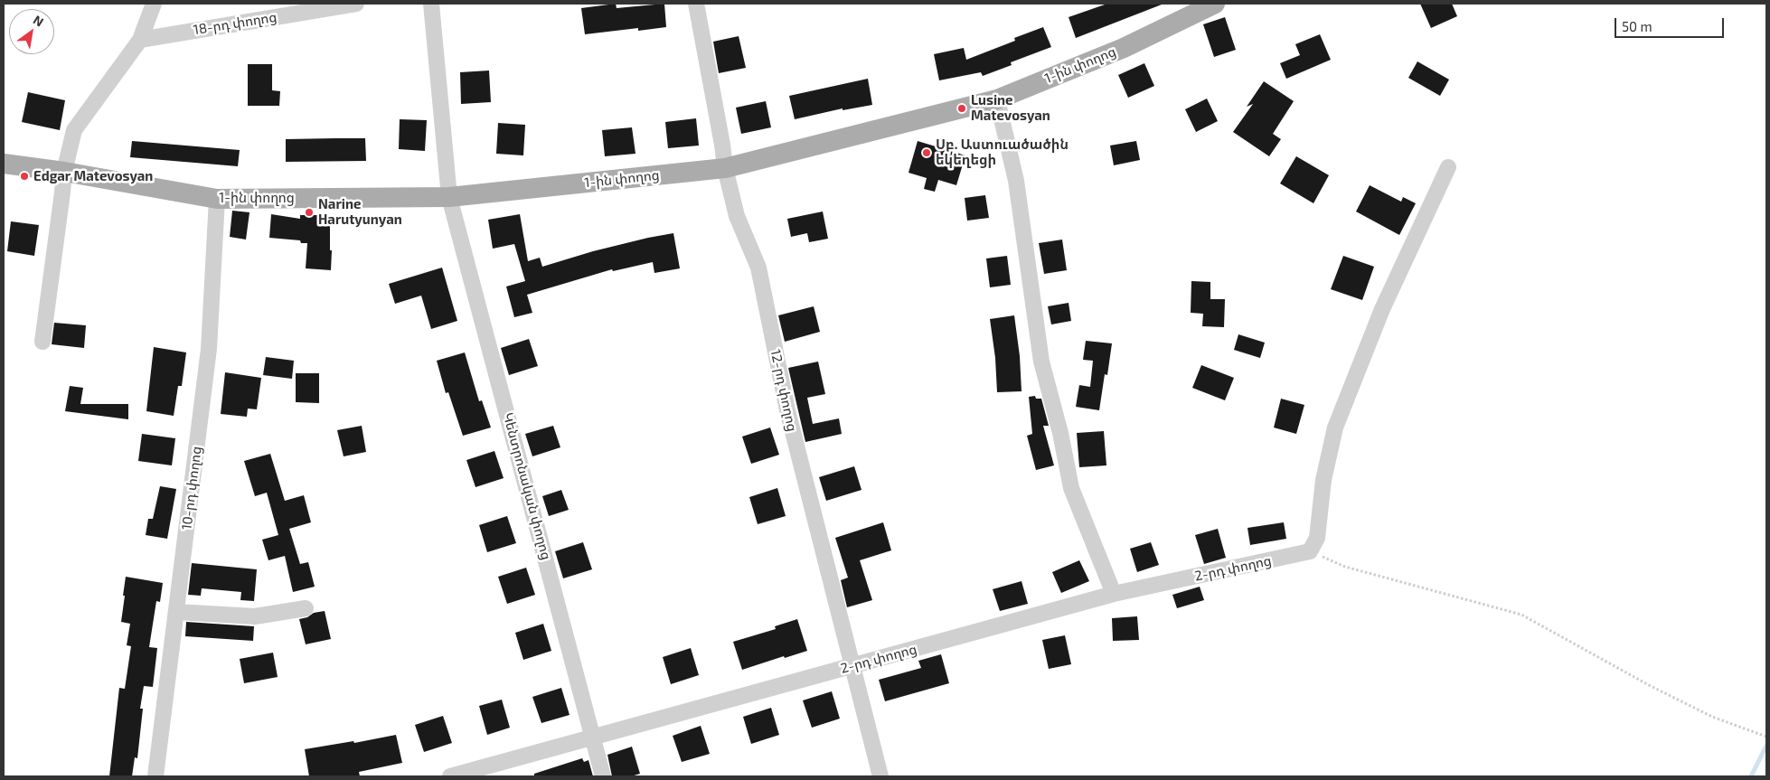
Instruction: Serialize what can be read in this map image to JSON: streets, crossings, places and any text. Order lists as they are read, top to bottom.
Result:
{
  "streets": {
    "main road": ["1-ին փողոց"],
    "street": [
      "18-րդ փողոց",
      "12-րդ փողոց",
      "Կենտրոնական փողոց",
      "10-րդ փողոց",
      "2-րդ փողոց"
    ]
  },
  "crossings": [
    ["1-ին փողոց", "12-րդ փողոց"],
    ["1-ին փողոց", "Կենտրոնական փողոց"],
    ["1-ին փողոց", "10-րդ փողոց"],
    ["12-րդ փողոց", "2-րդ փողոց"],
    ["Կենտրոնական փողոց", "2-րդ փողոց"]
  ],
  "places": [
    "Lusine Matevosyan",
    "Սբ. Աստուածածին եկեղեցի",
    "Edgar Matevosyan",
    "Narine Harutyunyan"
  ],
  "scale_bar": "50 m",
  "north": "top right"
}
